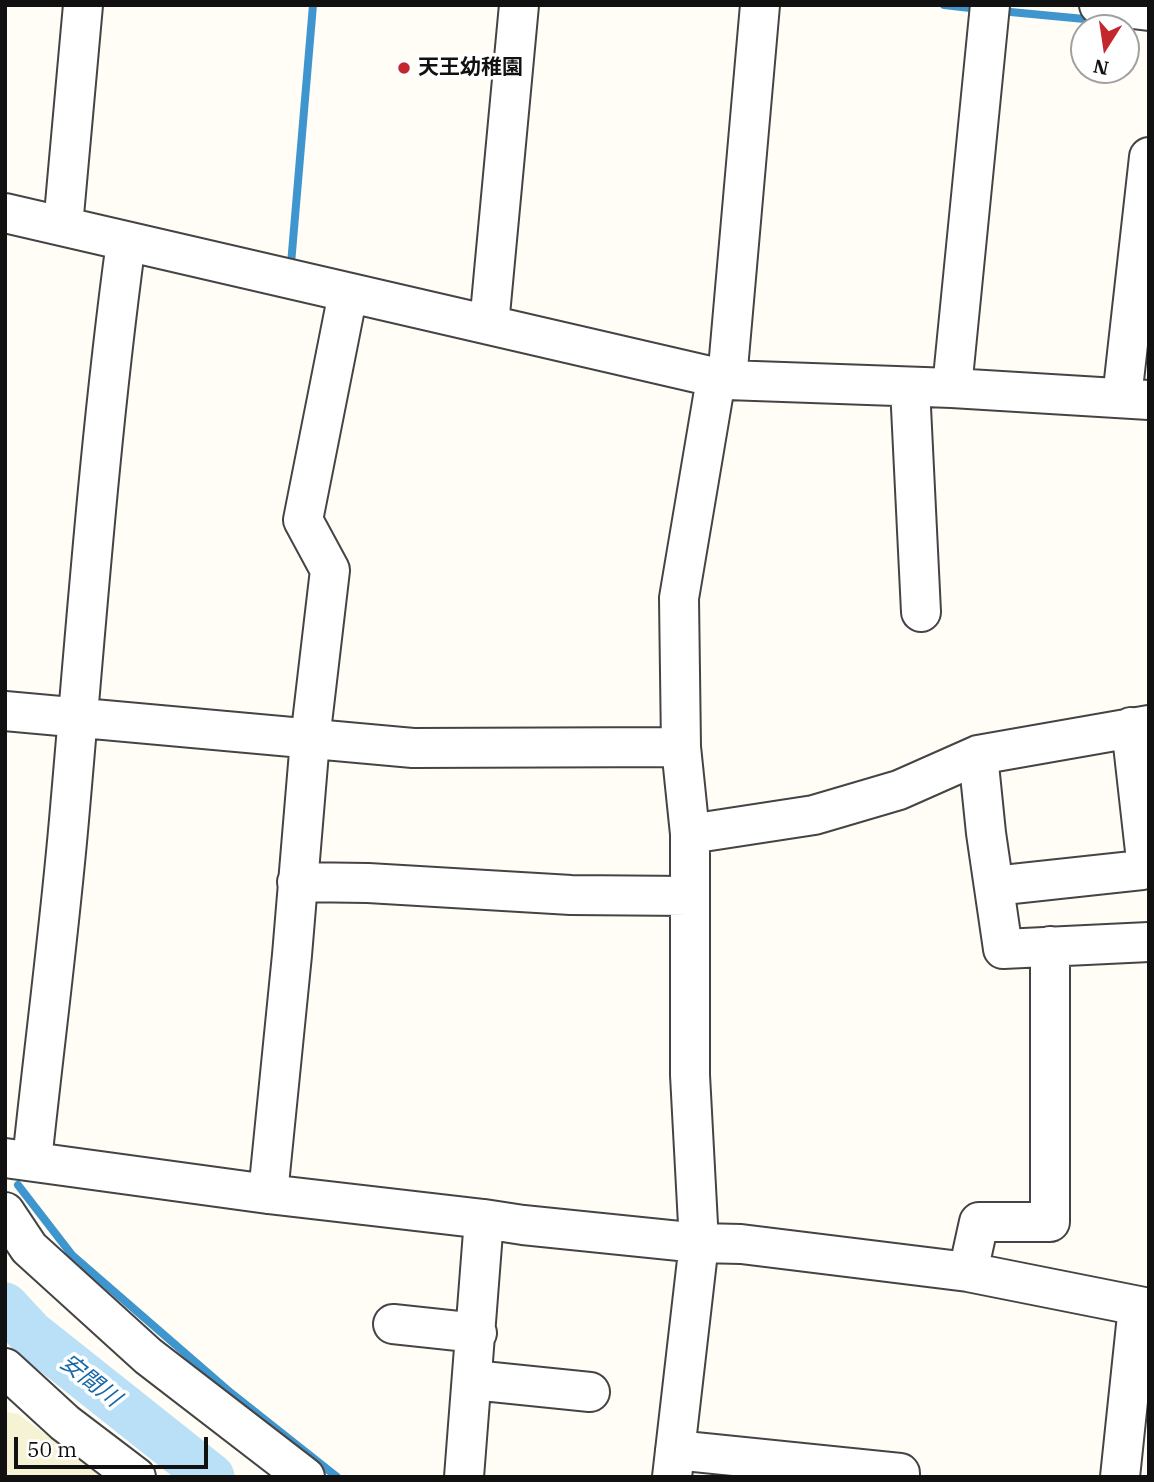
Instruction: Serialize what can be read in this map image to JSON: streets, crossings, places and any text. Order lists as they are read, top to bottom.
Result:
{
  "water": ["安間川"],
  "places": ["天王幼稚園"],
  "scale_bar": "50 m",
  "north": "bottom"
}
